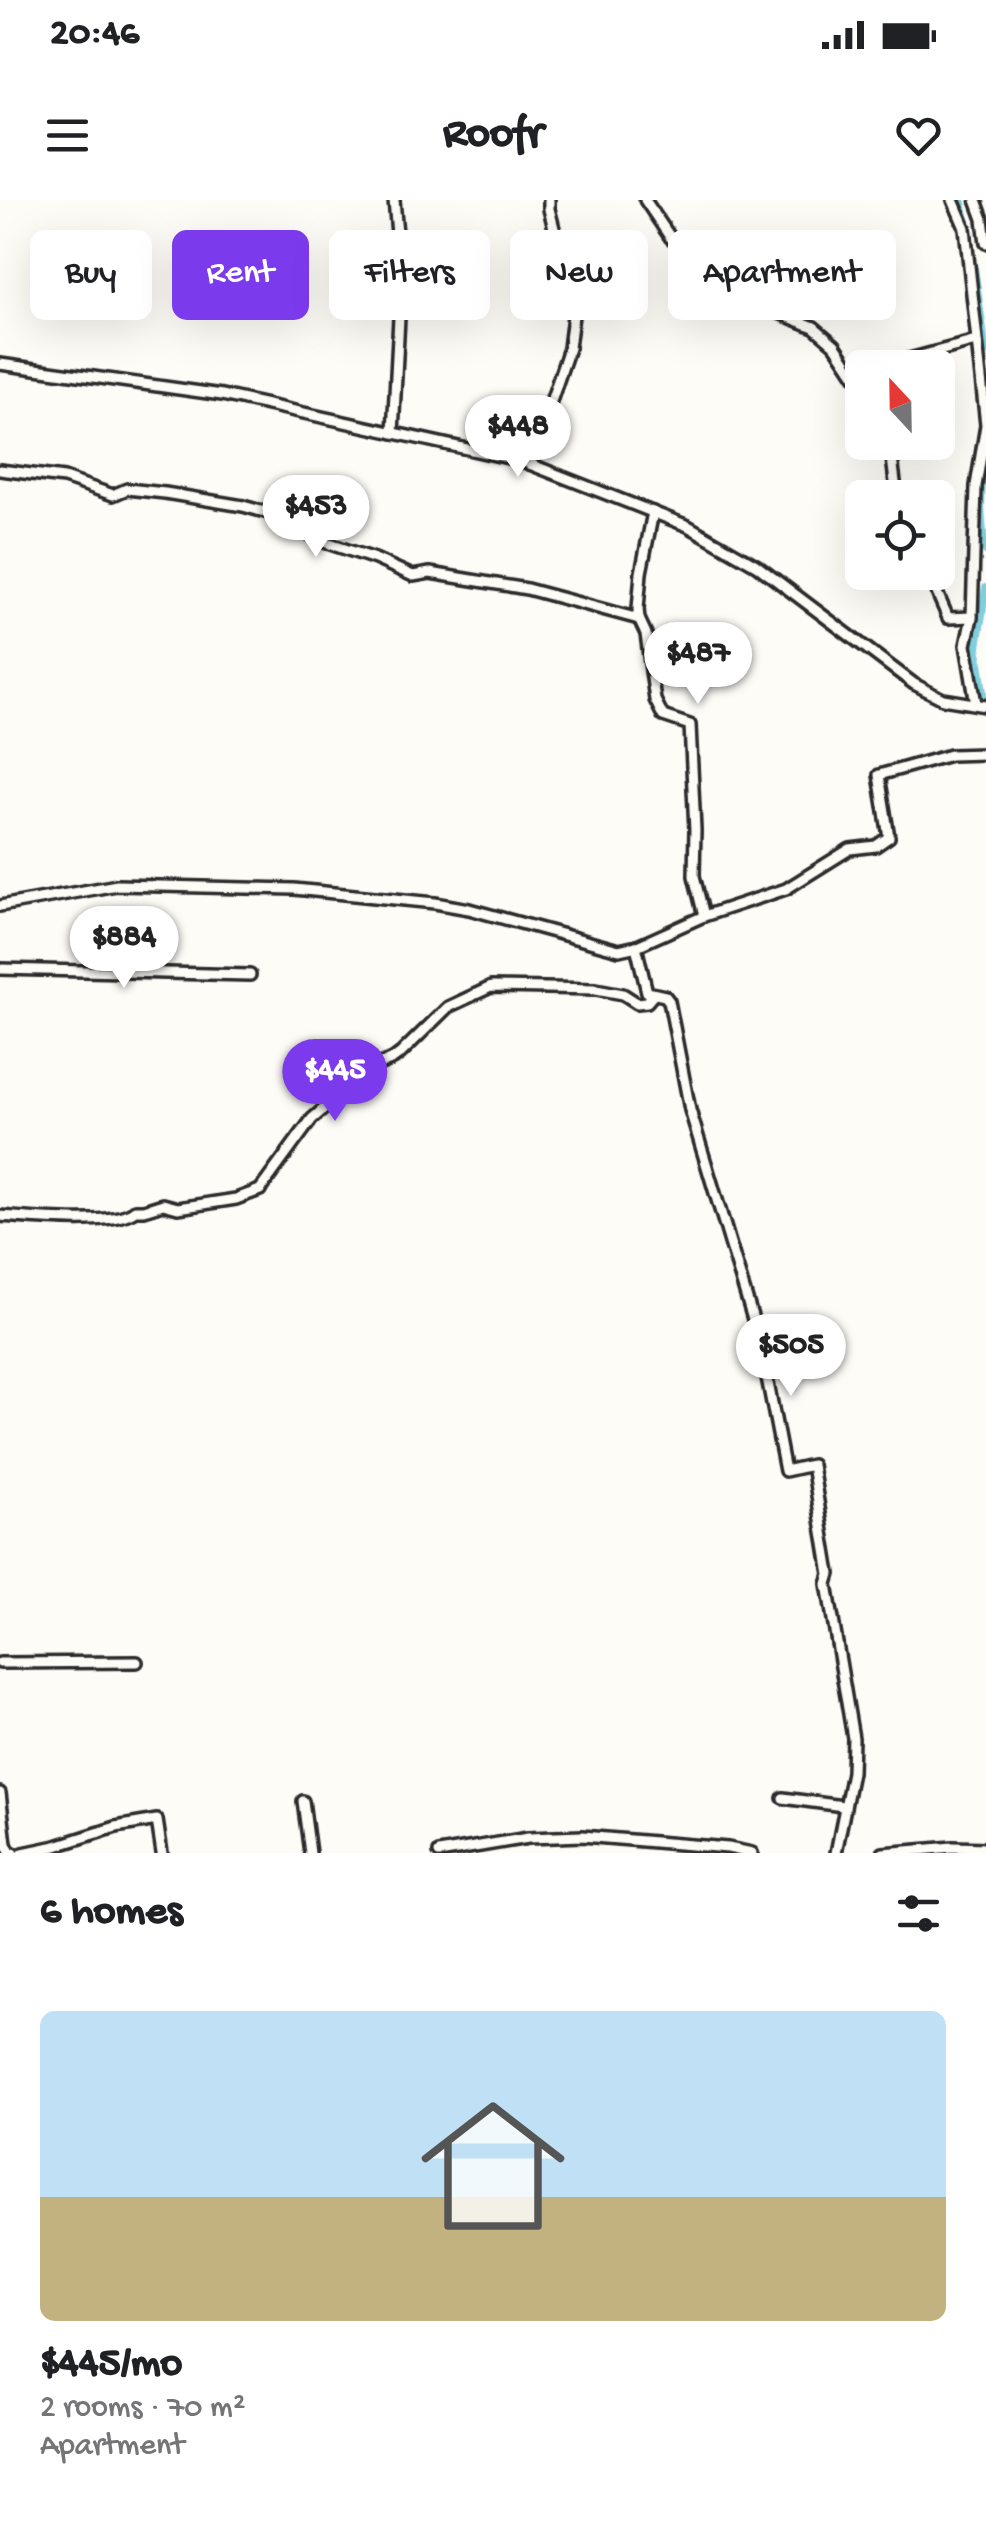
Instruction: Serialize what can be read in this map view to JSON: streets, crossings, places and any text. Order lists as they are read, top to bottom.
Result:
{
  "north": "top",
  "page": {
    "status": "20:46",
    "header": "Roofr",
    "chip": [
      "Buy",
      "Rent",
      "Filters",
      "New",
      "Apartment"
    ],
    "price": [
      "$448",
      "$453",
      "$487",
      "$884",
      "$445",
      "$505"
    ],
    "heading": "6 homes",
    "list": [
      {
        "name": "$445/mo",
        "note": "2 rooms · 70 m² · Apartment"
      }
    ]
  }
}
